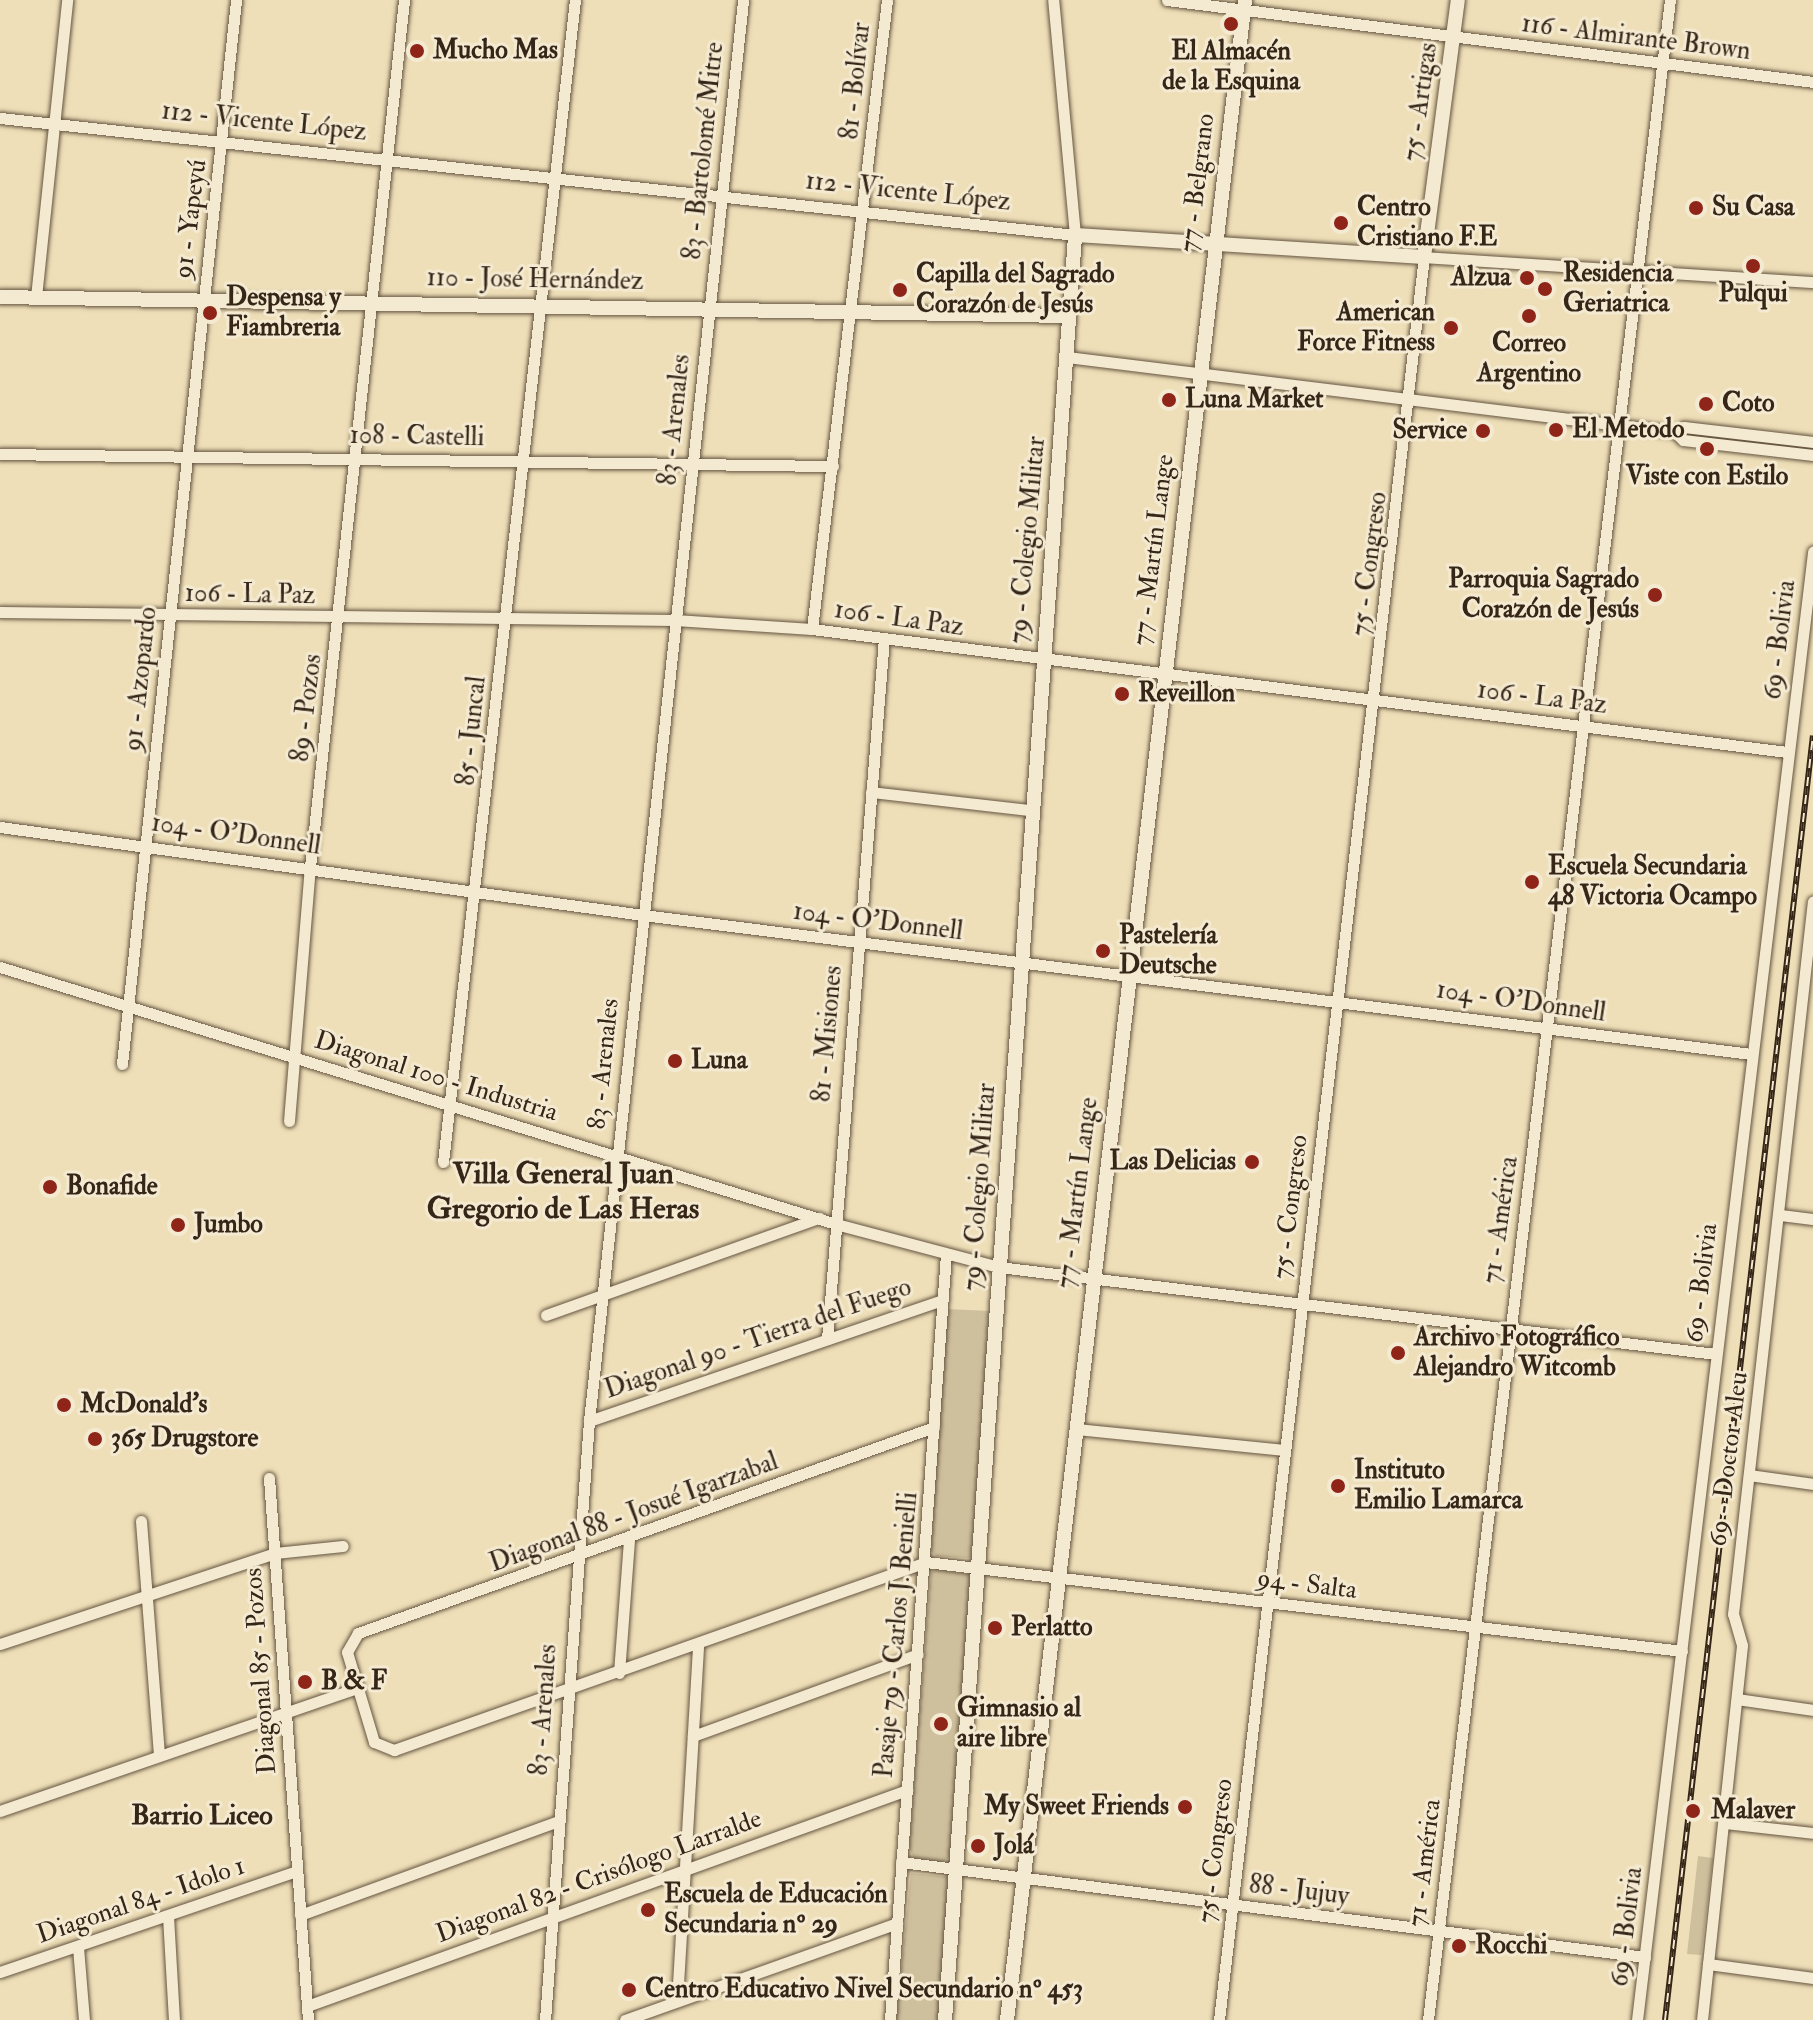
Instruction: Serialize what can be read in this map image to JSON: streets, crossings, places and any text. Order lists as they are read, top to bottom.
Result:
{
  "streets": {
    "street": [
      "116 - Almirante Brown",
      "81 - Bolívar",
      "75 - Artigas",
      "112 - Vicente López",
      "83 - Bartolomé Mitre",
      "77 - Belgrano",
      "91 - Yapeyú",
      "110 - José Hernández",
      "83 - Arenales",
      "108 - Castelli",
      "79 - Colegio Militar",
      "77 - Martín Lange",
      "75 - Congreso",
      "106 - La Paz",
      "69 - Bolivia",
      "91 - Azopardo",
      "89 - Pozos",
      "85 - Juncal",
      "104 - O'Donnell",
      "81 - Misiones",
      "Diagonal 100 - Industria",
      "71 - América",
      "Diagonal 90 - Tierra del Fuego",
      "69 - Doctor Aleu",
      "Diagonal 88 - Josué Igarzabal",
      "94 - Salta",
      "Pasaje 79 - Carlos J. Benielli",
      "Diagonal 85 - Pozos",
      "Diagonal 82 - Crisólogo Larralde",
      "88 - Jujuy",
      "Diagonal 84 - Idolo 1"
    ]
  },
  "crossings": [
    ["116 - Almirante Brown", "75 - Artigas"],
    ["116 - Almirante Brown", "77 - Belgrano"],
    ["116 - Almirante Brown", "71 - América"],
    ["81 - Bolívar", "112 - Vicente López"],
    ["81 - Bolívar", "110 - José Hernández"],
    ["75 - Artigas", "112 - Vicente López"],
    ["75 - Artigas", "75 - Congreso"],
    ["112 - Vicente López", "83 - Bartolomé Mitre"],
    ["112 - Vicente López", "77 - Belgrano"],
    ["112 - Vicente López", "91 - Yapeyú"],
    ["112 - Vicente López", "79 - Colegio Militar"],
    ["112 - Vicente López", "89 - Pozos"],
    ["112 - Vicente López", "85 - Juncal"],
    ["112 - Vicente López", "71 - América"],
    ["83 - Bartolomé Mitre", "110 - José Hernández"],
    ["83 - Bartolomé Mitre", "83 - Arenales"],
    ["77 - Belgrano", "77 - Martín Lange"],
    ["91 - Yapeyú", "110 - José Hernández"],
    ["91 - Yapeyú", "91 - Azopardo"],
    ["110 - José Hernández", "83 - Arenales"],
    ["110 - José Hernández", "79 - Colegio Militar"],
    ["110 - José Hernández", "91 - Azopardo"],
    ["110 - José Hernández", "89 - Pozos"],
    ["110 - José Hernández", "85 - Juncal"],
    ["83 - Arenales", "108 - Castelli"],
    ["83 - Arenales", "106 - La Paz"],
    ["83 - Arenales", "104 - O'Donnell"],
    ["83 - Arenales", "Diagonal 100 - Industria"],
    ["83 - Arenales", "Diagonal 90 - Tierra del Fuego"],
    ["83 - Arenales", "Diagonal 88 - Josué Igarzabal"],
    ["83 - Arenales", "Diagonal 82 - Crisólogo Larralde"],
    ["108 - Castelli", "91 - Azopardo"],
    ["108 - Castelli", "89 - Pozos"],
    ["108 - Castelli", "85 - Juncal"],
    ["79 - Colegio Militar", "106 - La Paz"],
    ["79 - Colegio Militar", "104 - O'Donnell"],
    ["79 - Colegio Militar", "Diagonal 100 - Industria"],
    ["79 - Colegio Militar", "94 - Salta"],
    ["79 - Colegio Militar", "88 - Jujuy"],
    ["77 - Martín Lange", "106 - La Paz"],
    ["77 - Martín Lange", "104 - O'Donnell"],
    ["77 - Martín Lange", "Diagonal 100 - Industria"],
    ["77 - Martín Lange", "94 - Salta"],
    ["77 - Martín Lange", "88 - Jujuy"],
    ["75 - Congreso", "106 - La Paz"],
    ["75 - Congreso", "104 - O'Donnell"],
    ["75 - Congreso", "Diagonal 100 - Industria"],
    ["75 - Congreso", "94 - Salta"],
    ["75 - Congreso", "88 - Jujuy"],
    ["106 - La Paz", "69 - Bolivia"],
    ["106 - La Paz", "91 - Azopardo"],
    ["106 - La Paz", "89 - Pozos"],
    ["106 - La Paz", "85 - Juncal"],
    ["106 - La Paz", "81 - Misiones"],
    ["106 - La Paz", "71 - América"],
    ["69 - Bolivia", "104 - O'Donnell"],
    ["69 - Bolivia", "Diagonal 100 - Industria"],
    ["69 - Bolivia", "94 - Salta"],
    ["69 - Bolivia", "88 - Jujuy"],
    ["91 - Azopardo", "104 - O'Donnell"],
    ["91 - Azopardo", "Diagonal 100 - Industria"],
    ["89 - Pozos", "104 - O'Donnell"],
    ["89 - Pozos", "Diagonal 100 - Industria"],
    ["85 - Juncal", "104 - O'Donnell"],
    ["85 - Juncal", "Diagonal 100 - Industria"],
    ["104 - O'Donnell", "81 - Misiones"],
    ["104 - O'Donnell", "71 - América"],
    ["81 - Misiones", "Diagonal 100 - Industria"],
    ["81 - Misiones", "Diagonal 90 - Tierra del Fuego"],
    ["Diagonal 100 - Industria", "71 - América"],
    ["Diagonal 100 - Industria", "Pasaje 79 - Carlos J. Benielli"],
    ["71 - América", "94 - Salta"],
    ["71 - América", "88 - Jujuy"],
    ["Diagonal 90 - Tierra del Fuego", "Pasaje 79 - Carlos J. Benielli"],
    ["Diagonal 88 - Josué Igarzabal", "Pasaje 79 - Carlos J. Benielli"],
    ["94 - Salta", "Pasaje 79 - Carlos J. Benielli"],
    ["Pasaje 79 - Carlos J. Benielli", "Diagonal 82 - Crisólogo Larralde"],
    ["Pasaje 79 - Carlos J. Benielli", "88 - Jujuy"],
    ["Diagonal 85 - Pozos", "Diagonal 82 - Crisólogo Larralde"],
    ["Diagonal 85 - Pozos", "Diagonal 84 - Idolo 1"]
  ],
  "districts": ["Villa General Juan Gregorio de Las Heras", "Barrio Liceo"],
  "places": [
    "El Almacén de la Esquina",
    "Mucho Mas",
    "Su Casa",
    "Centro Cristiano F.E",
    "Pulqui",
    "Alzua",
    "Residencia Geriatrica",
    "Capilla del Sagrado Corazón de Jesús",
    "Despensa y Fiambreria",
    "Correo Argentino",
    "American Force Fitness",
    "Luna Market",
    "Coto",
    "El Metodo",
    "Service",
    "Viste con Estilo",
    "Parroquia Sagrado Corazón de Jesús",
    "Reveillon",
    "Escuela Secundaria 48 Victoria Ocampo",
    "Pastelería Deutsche",
    "Luna",
    "Las Delicias",
    "Bonafide",
    "Jumbo",
    "Archivo Fotográfico Alejandro Witcomb",
    "McDonald's",
    "365 Drugstore",
    "Instituto Emilio Lamarca",
    "Perlatto",
    "B & F",
    "Gimnasio al aire libre",
    "My Sweet Friends",
    "Malaver",
    "Jolá",
    "Escuela de Educación Secundaria nº 29",
    "Rocchi",
    "Centro Educativo Nivel Secundario nº 453"
  ]
}
